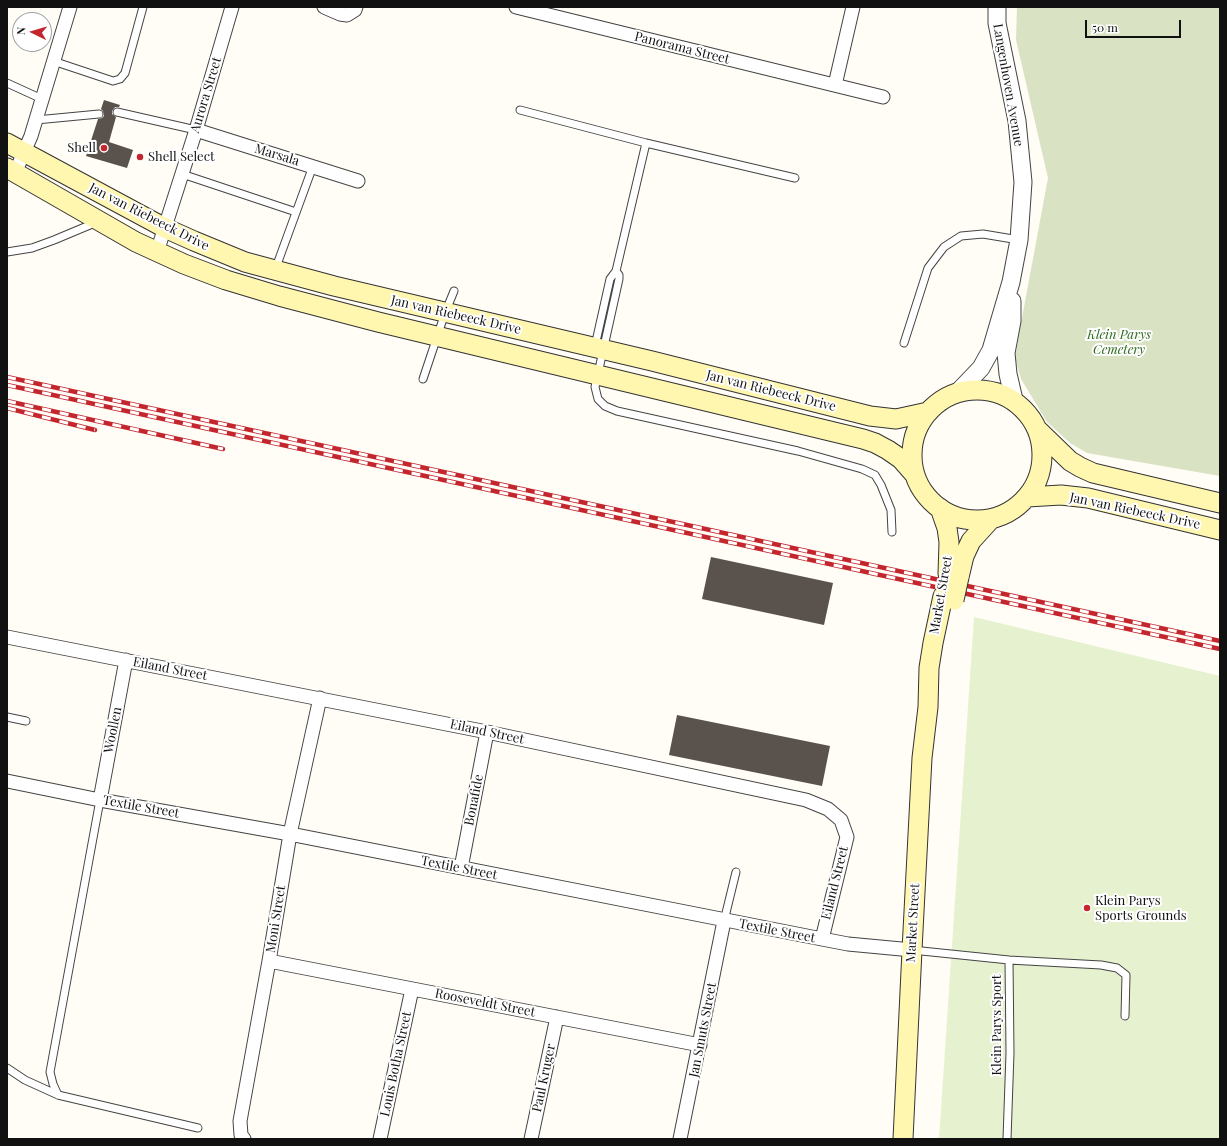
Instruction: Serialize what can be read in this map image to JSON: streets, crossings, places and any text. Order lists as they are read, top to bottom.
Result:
{
  "streets": {
    "main road": ["Jan van Riebeeck Drive", "Market Street"],
    "street": [
      "Panorama Street",
      "Langenhoven Avenue",
      "Aurora Street",
      "Marsala",
      "Eiland Street",
      "Woollen",
      "Bonafide",
      "Textile Street",
      "Moni Street",
      "Rooseveldt Street",
      "Jan Smuts Street",
      "Louis Botha Street",
      "Paul Kruger"
    ],
    "lane": ["Klein Parys Sport"]
  },
  "crossings": [
    ["Langenhoven Avenue", "Jan van Riebeeck Drive"],
    ["Langenhoven Avenue", "Market Street"],
    ["Aurora Street", "Marsala"],
    ["Aurora Street", "Jan van Riebeeck Drive"],
    ["Jan van Riebeeck Drive", "Market Street"],
    ["Market Street", "Textile Street"],
    ["Market Street", "Klein Parys Sport"],
    ["Eiland Street", "Woollen"],
    ["Eiland Street", "Bonafide"],
    ["Eiland Street", "Textile Street"],
    ["Eiland Street", "Moni Street"],
    ["Woollen", "Textile Street"],
    ["Bonafide", "Textile Street"],
    ["Textile Street", "Moni Street"],
    ["Textile Street", "Klein Parys Sport"],
    ["Textile Street", "Jan Smuts Street"],
    ["Moni Street", "Rooseveldt Street"],
    ["Rooseveldt Street", "Jan Smuts Street"],
    ["Rooseveldt Street", "Louis Botha Street"],
    ["Rooseveldt Street", "Paul Kruger"]
  ],
  "parks": ["Klein Parys Cemetery"],
  "places": ["Shell", "Shell Select", "Klein Parys Sports Grounds"],
  "scale_bar": "50 m",
  "north": "left"
}
